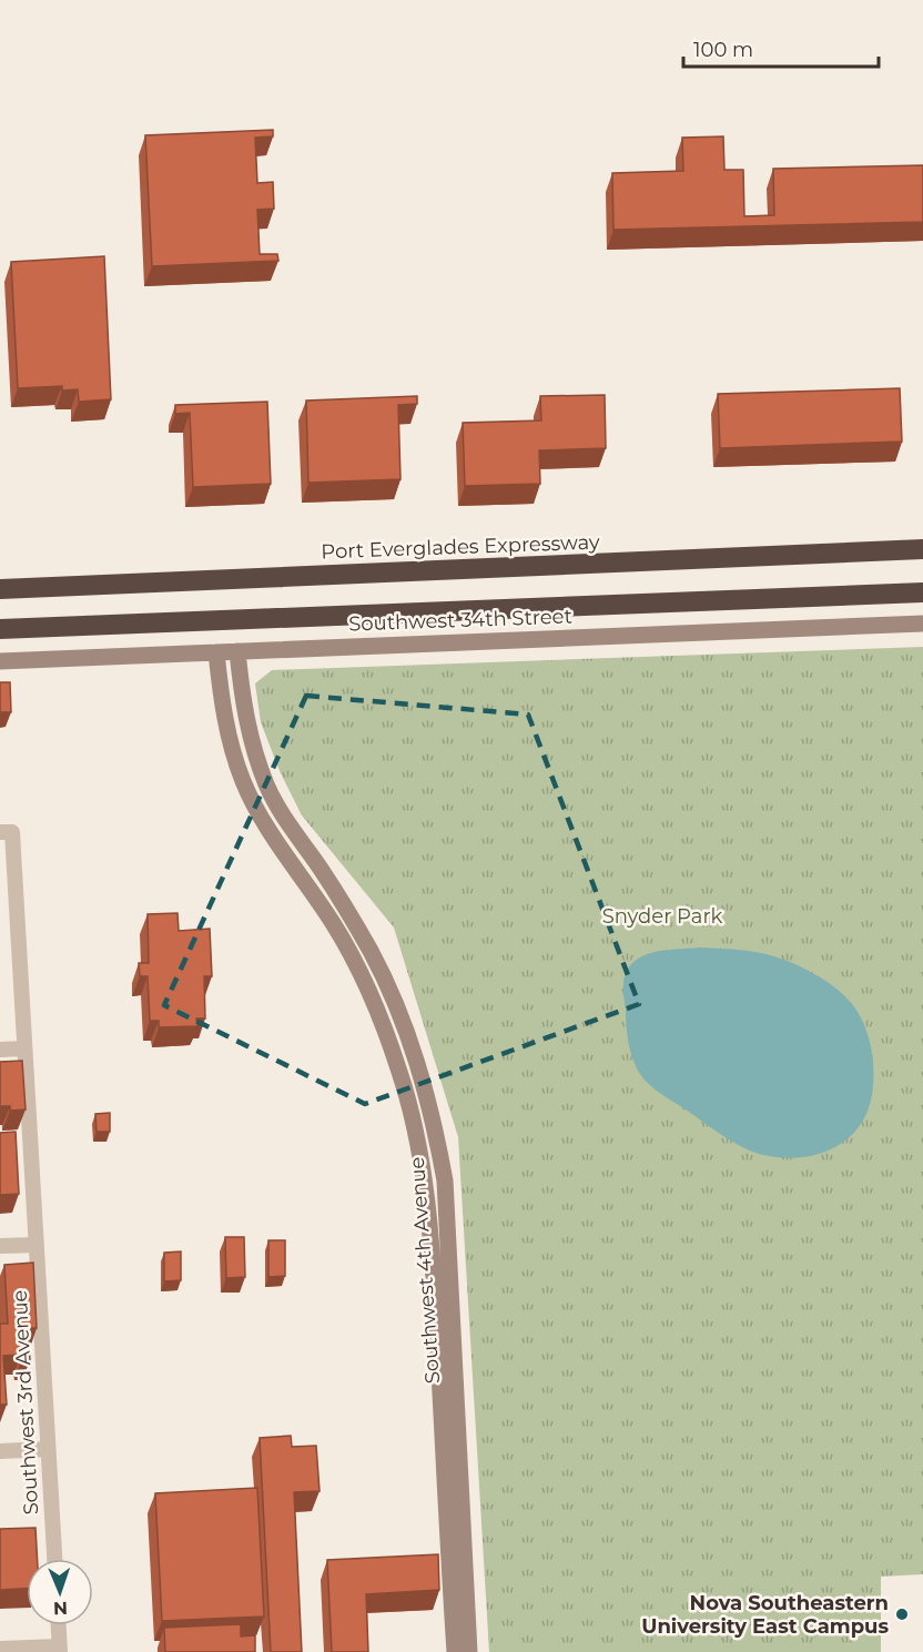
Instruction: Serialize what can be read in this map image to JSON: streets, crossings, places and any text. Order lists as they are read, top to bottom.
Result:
{
  "streets": {
    "highway": ["Port Everglades Expressway"],
    "street": ["Southwest 34th Street", "Southwest 4th Avenue", "Southwest 3rd Avenue"]
  },
  "crossings": [
    ["Southwest 34th Street", "Southwest 4th Avenue"]
  ],
  "parks": ["Snyder Park"],
  "places": ["Nova Southeastern University East Campus"],
  "scale_bar": "100 m",
  "north": "bottom"
}
